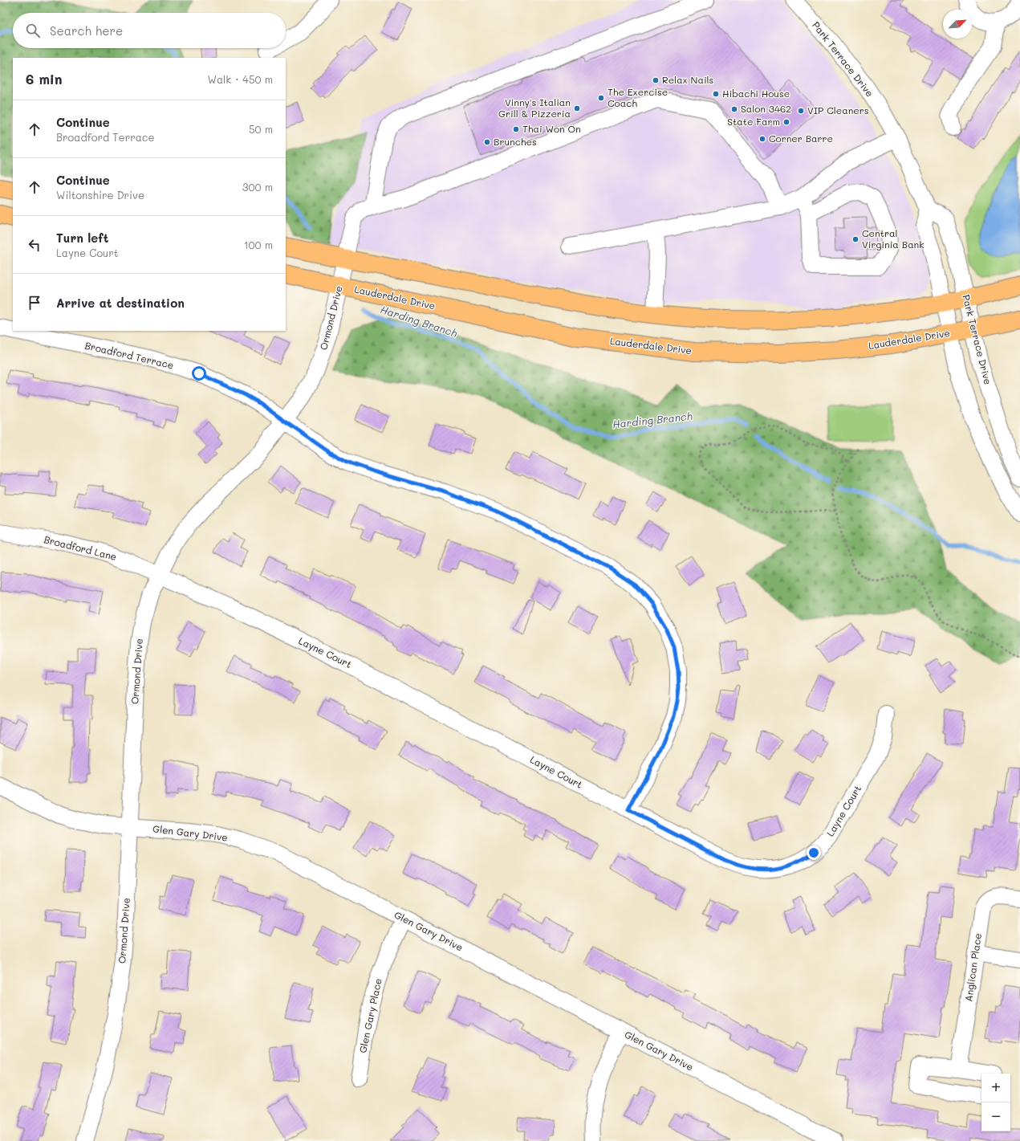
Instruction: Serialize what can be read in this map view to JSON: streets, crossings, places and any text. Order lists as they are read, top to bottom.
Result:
{
  "streets": {
    "main road": ["Lauderdale Drive"],
    "street": [
      "Park Terrace Drive",
      "Ormond Drive",
      "Broadford Terrace",
      "Broadford Lane",
      "Layne Court",
      "Glen Gary Drive",
      "Anglican Place",
      "Glen Gary Place"
    ]
  },
  "crossings": [
    ["Park Terrace Drive", "Lauderdale Drive"],
    ["Lauderdale Drive", "Ormond Drive"],
    ["Ormond Drive", "Broadford Terrace"],
    ["Ormond Drive", "Broadford Lane"],
    ["Ormond Drive", "Layne Court"],
    ["Ormond Drive", "Glen Gary Drive"],
    ["Broadford Terrace", "Layne Court"],
    ["Broadford Lane", "Layne Court"],
    ["Glen Gary Drive", "Glen Gary Place"]
  ],
  "water": ["Harding Branch"],
  "places": [
    "Relax Nails",
    "Hibachi House",
    "The Exercise Coach",
    "Vinny's Italian Grill & Pizzeria",
    "Salon 3462",
    "VIP Cleaners",
    "State Farm",
    "Thai Won On",
    "Corner Barre",
    "Brunches",
    "Central Virginia Bank"
  ],
  "north": "top right",
  "page": {
    "search": "Search here",
    "heading": ["6 min", "Walk · 450 m"],
    "list": [
      ["Continue", "Broadford Terrace", "50 m"],
      ["Continue", "Wiltonshire Drive", "300 m"],
      ["Turn left", "Layne Court", "100 m"],
      "Arrive at destination"
    ],
    "map_buttons": ["+", "−"]
  }
}
